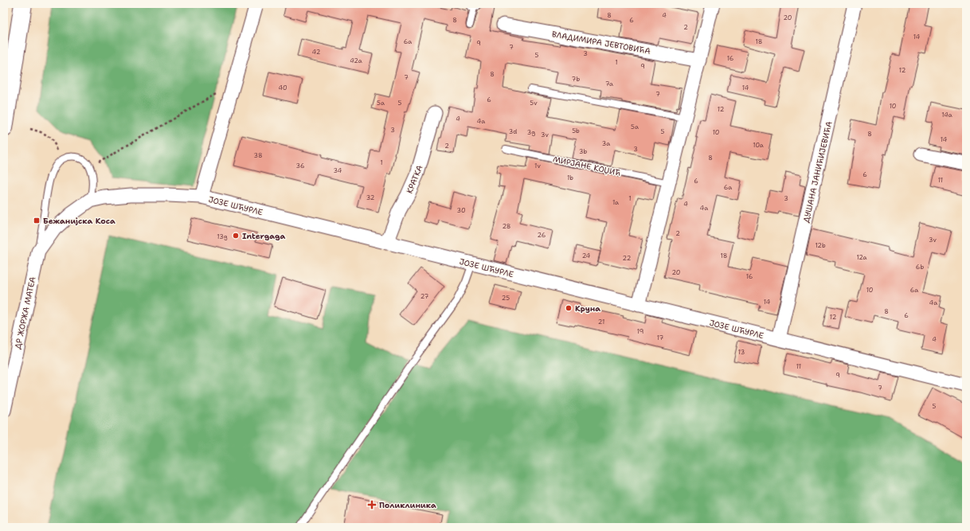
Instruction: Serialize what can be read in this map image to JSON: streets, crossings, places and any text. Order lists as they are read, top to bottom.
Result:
{
  "streets": {
    "street": [
      "ВЛАДИМИРА ЈЕВТОВИЋА",
      "ДУШАНА ЈАНИЋИЈЕВИЋА",
      "КРАТКА",
      "ЈОЗЕ ШЋУРЛЕ",
      "ДР ЖОРЖА МАТЕА"
    ],
    "lane": ["МИРЈАНЕ КОЏИЋ"]
  },
  "crossings": [
    ["ДУШАНА ЈАНИЋИЈЕВИЋА", "ЈОЗЕ ШЋУРЛЕ"],
    ["КРАТКА", "ЈОЗЕ ШЋУРЛЕ"]
  ],
  "places": {
    "transit": ["Бежанијска Коса"],
    "other": ["Intergaga", "Круна"],
    "health": ["Поликлиника"]
  },
  "house_numbers": [
    "8",
    "4",
    "20",
    "8",
    "6",
    "2",
    "14",
    "6a",
    "18",
    "9",
    "7",
    "42",
    "3",
    "5",
    "16",
    "42a",
    "1",
    "9",
    "12",
    "8",
    "7",
    "7b",
    "7a",
    "40",
    "14",
    "7",
    "6",
    "5a",
    "5",
    "5v",
    "10",
    "12",
    "14a",
    "4",
    "4a",
    "5a",
    "3",
    "5b",
    "3d",
    "5",
    "3g",
    "10",
    "8",
    "3v",
    "14",
    "3a",
    "10a",
    "2",
    "3",
    "3b",
    "38",
    "8",
    "1",
    "36",
    "1v",
    "34",
    "6",
    "1b",
    "11",
    "6",
    "6a",
    "32",
    "1",
    "3",
    "1a",
    "4",
    "4a",
    "30",
    "28",
    "2",
    "26",
    "13g",
    "3v",
    "12b",
    "24",
    "18",
    "12a",
    "22",
    "6b",
    "20",
    "16",
    "10",
    "6a",
    "27",
    "25",
    "14",
    "4a",
    "8",
    "6",
    "12",
    "21",
    "19",
    "17",
    "4",
    "13",
    "11",
    "9",
    "7",
    "5"
  ]
}
